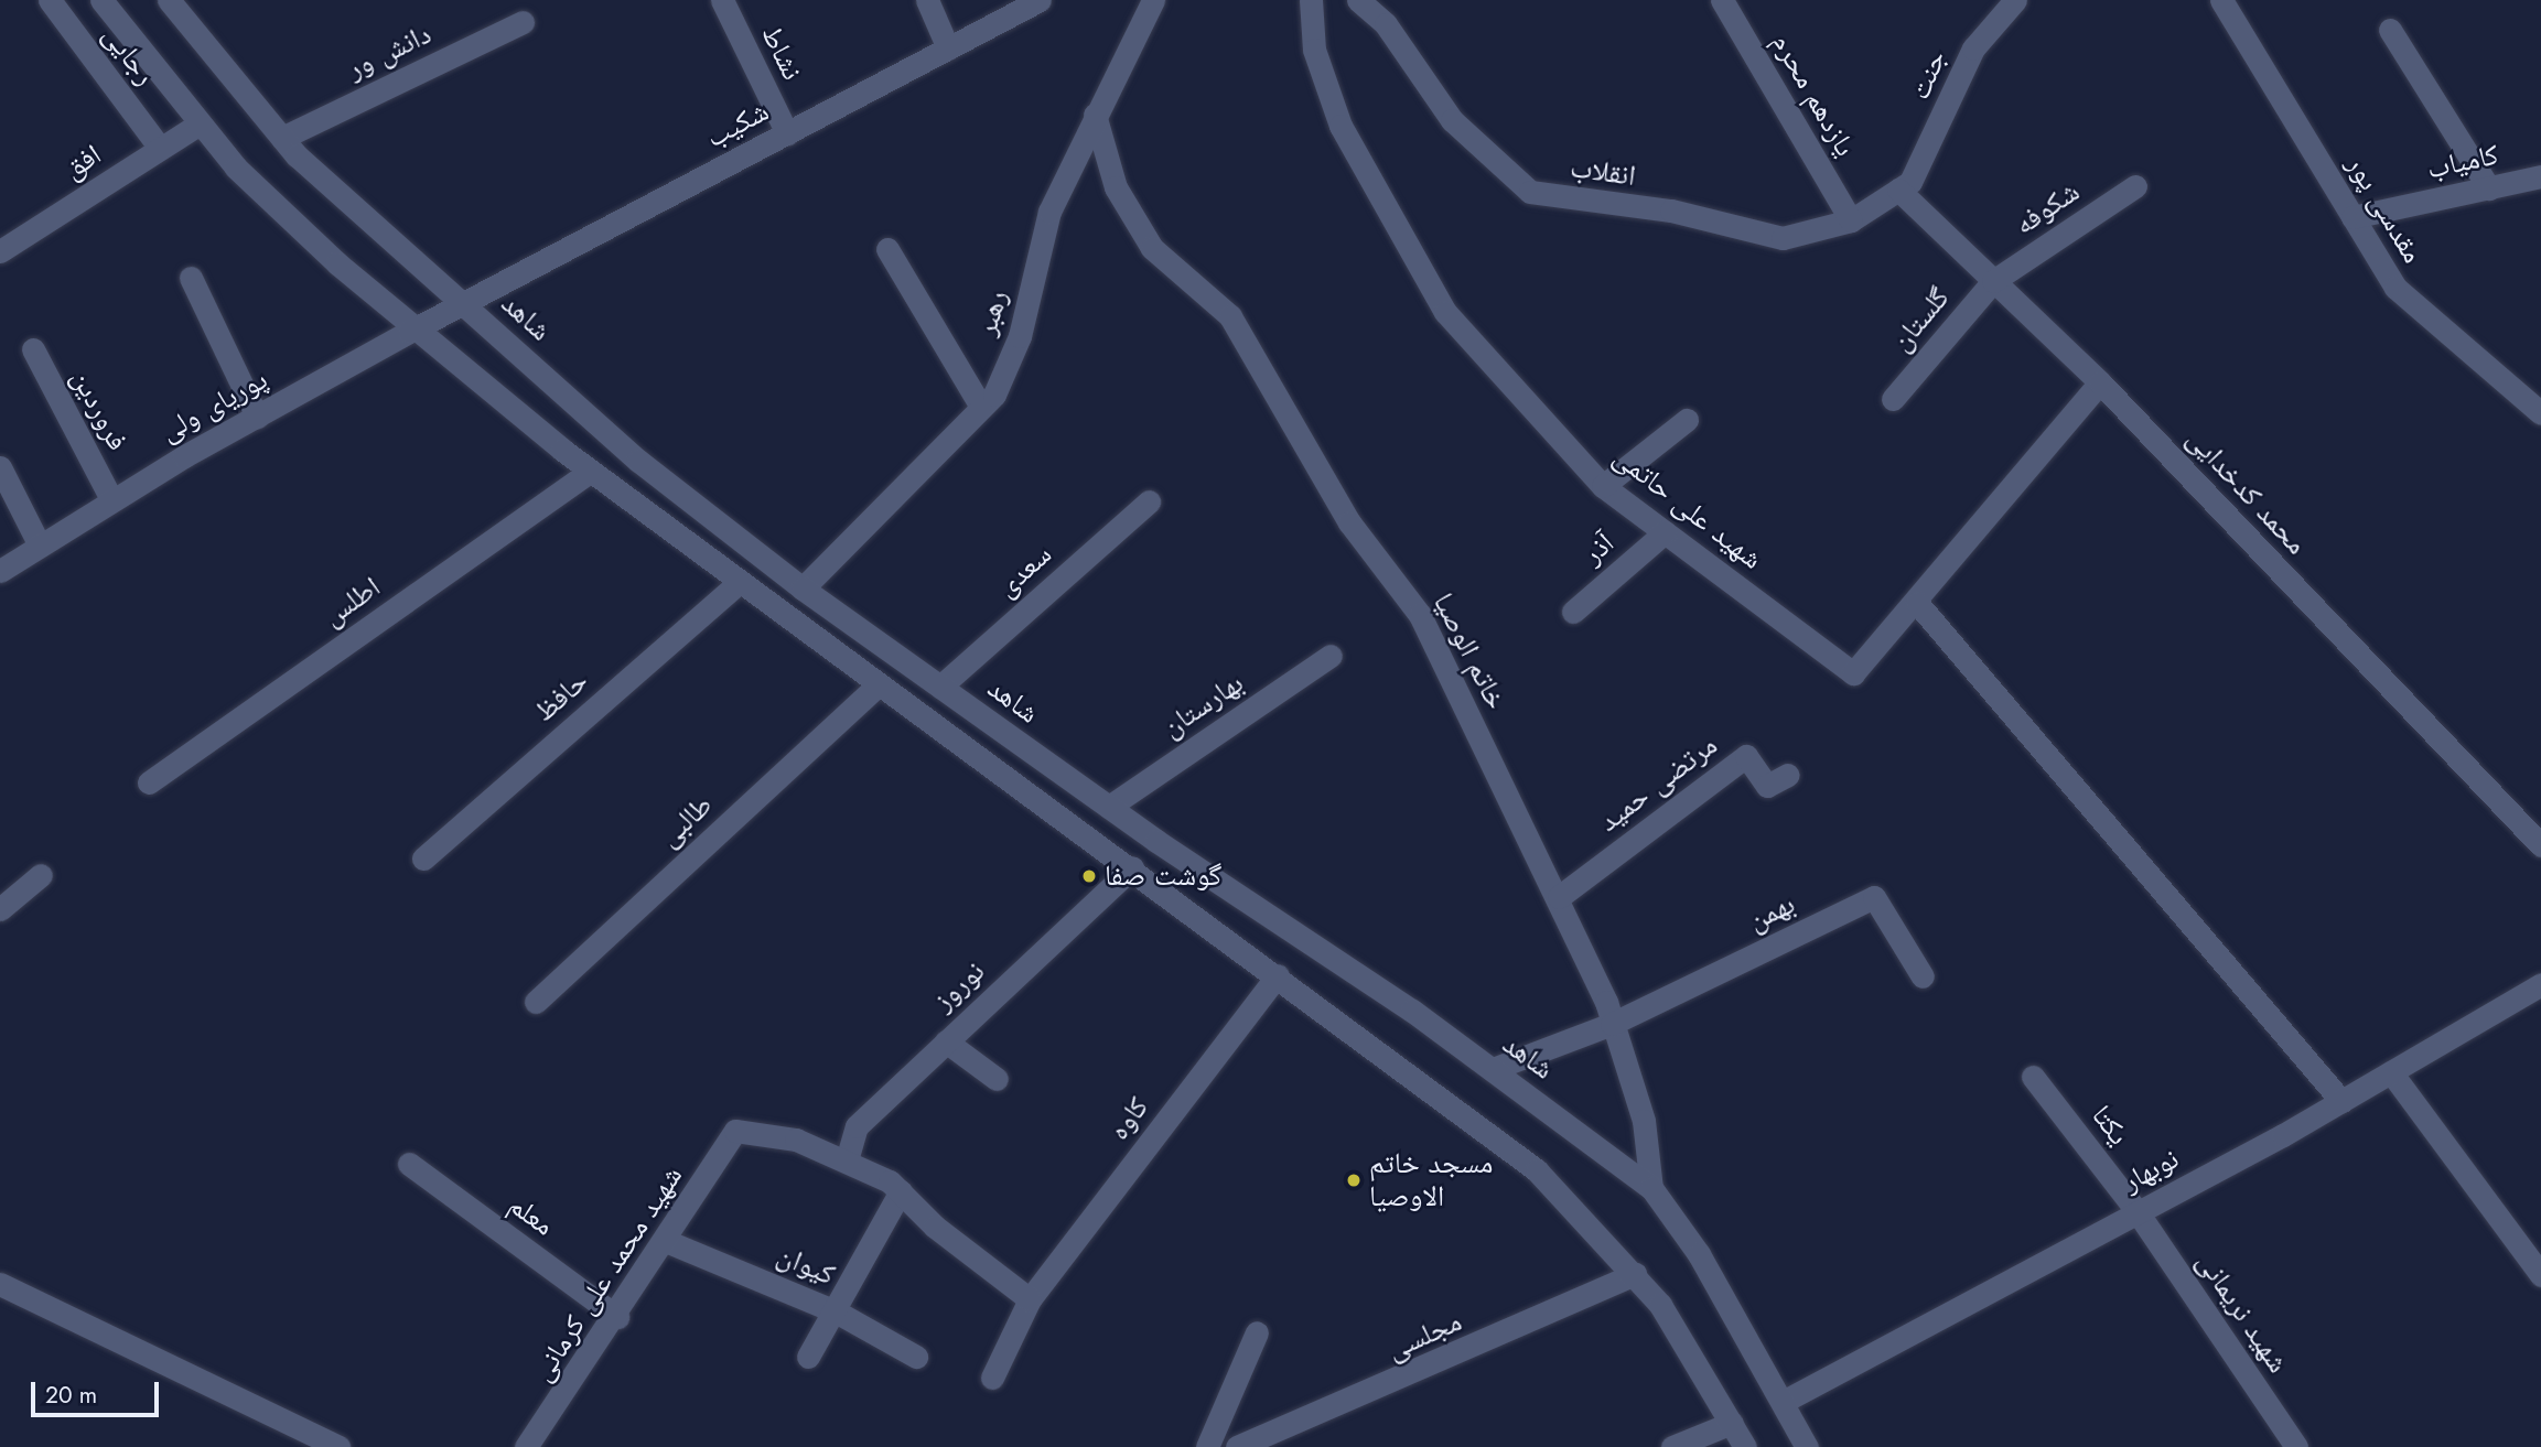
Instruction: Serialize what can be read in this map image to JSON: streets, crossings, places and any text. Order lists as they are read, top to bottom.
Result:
{
  "streets": {
    "street": [
      "دانش ور",
      "نشاط",
      "رجایی",
      "جنت",
      "یازدهم محرم",
      "شکیب",
      "افق",
      "کامیاب",
      "انقلاب",
      "شکوفه",
      "مقدسی پور",
      "رهبر",
      "شاهد",
      "گلستان",
      "پوریای ولی",
      "فروردین",
      "محمد کدخدایی",
      "شهید علی حاتمی",
      "آذر",
      "سعدی",
      "اطلس",
      "خاتم الوصیا",
      "حافظ",
      "بهارستان",
      "مرتضی حمید",
      "طالبی",
      "بهمن",
      "نوروز",
      "کاوه",
      "یکتا",
      "نوبهار",
      "معلم",
      "کیوان",
      "شهید محمد علی کرمانی",
      "شهید نریمانی",
      "مجلسی"
    ]
  },
  "crossings": [
    ["دانش ور", "شاهد"],
    ["نشاط", "شکیب"],
    ["رجایی", "افق"],
    ["جنت", "انقلاب"],
    ["جنت", "محمد کدخدایی"],
    ["یازدهم محرم", "انقلاب"],
    ["شکیب", "شاهد"],
    ["شکیب", "پوریای ولی"],
    ["کامیاب", "مقدسی پور"],
    ["انقلاب", "محمد کدخدایی"],
    ["شکوفه", "گلستان"],
    ["شکوفه", "محمد کدخدایی"],
    ["رهبر", "شاهد"],
    ["رهبر", "خاتم الوصیا"],
    ["شاهد", "پوریای ولی"],
    ["شاهد", "سعدی"],
    ["شاهد", "خاتم الوصیا"],
    ["شاهد", "بهارستان"],
    ["شاهد", "نوبهار"],
    ["گلستان", "محمد کدخدایی"],
    ["پوریای ولی", "فروردین"],
    ["محمد کدخدایی", "شهید علی حاتمی"],
    ["شهید علی حاتمی", "آذر"],
    ["خاتم الوصیا", "مرتضی حمید"],
    ["خاتم الوصیا", "بهمن"],
    ["نوروز", "شهید محمد علی کرمانی"],
    ["یکتا", "نوبهار"],
    ["یکتا", "شهید نریمانی"],
    ["نوبهار", "شهید نریمانی"],
    ["معلم", "شهید محمد علی کرمانی"],
    ["کیوان", "شهید محمد علی کرمانی"]
  ],
  "places": ["گوشت صفا", "مسجد خاتم الاوصیا"],
  "scale_bar": "20 m"
}
